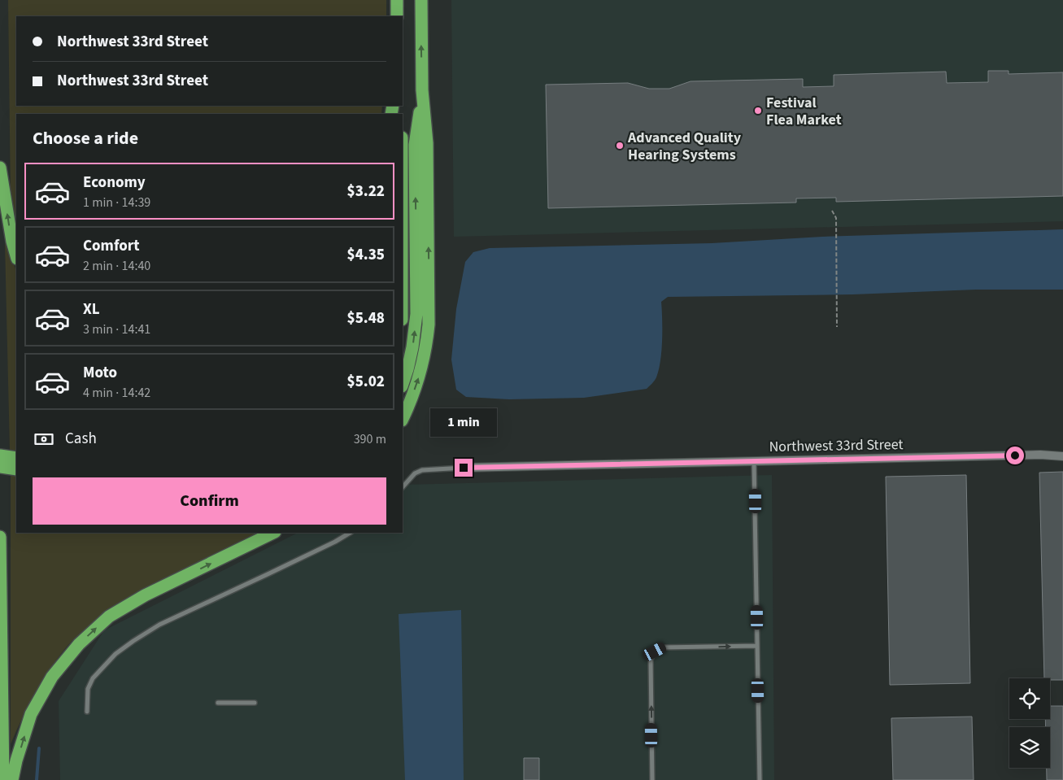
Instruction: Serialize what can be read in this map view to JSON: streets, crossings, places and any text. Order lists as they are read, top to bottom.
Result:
{
  "streets": {
    "street": ["Northwest 33rd Street"]
  },
  "places": ["Festival Flea Market", "Advanced Quality Hearing Systems"],
  "page": {
    "banner": ["Northwest 33rd Street", "Northwest 33rd Street"],
    "heading": "Choose a ride",
    "list": [
      {
        "name": "Economy",
        "note": "1 min · 14:39",
        "value": "$3.22"
      },
      {
        "name": "Comfort",
        "note": "2 min · 14:40",
        "value": "$4.35"
      },
      {
        "name": "XL",
        "note": "3 min · 14:41",
        "value": "$5.48"
      },
      {
        "name": "Moto",
        "note": "4 min · 14:42",
        "value": "$5.02"
      }
    ],
    "bubble": "1 min",
    "pay": ["Cash", "390 m"],
    "buttons": "Confirm"
  }
}
